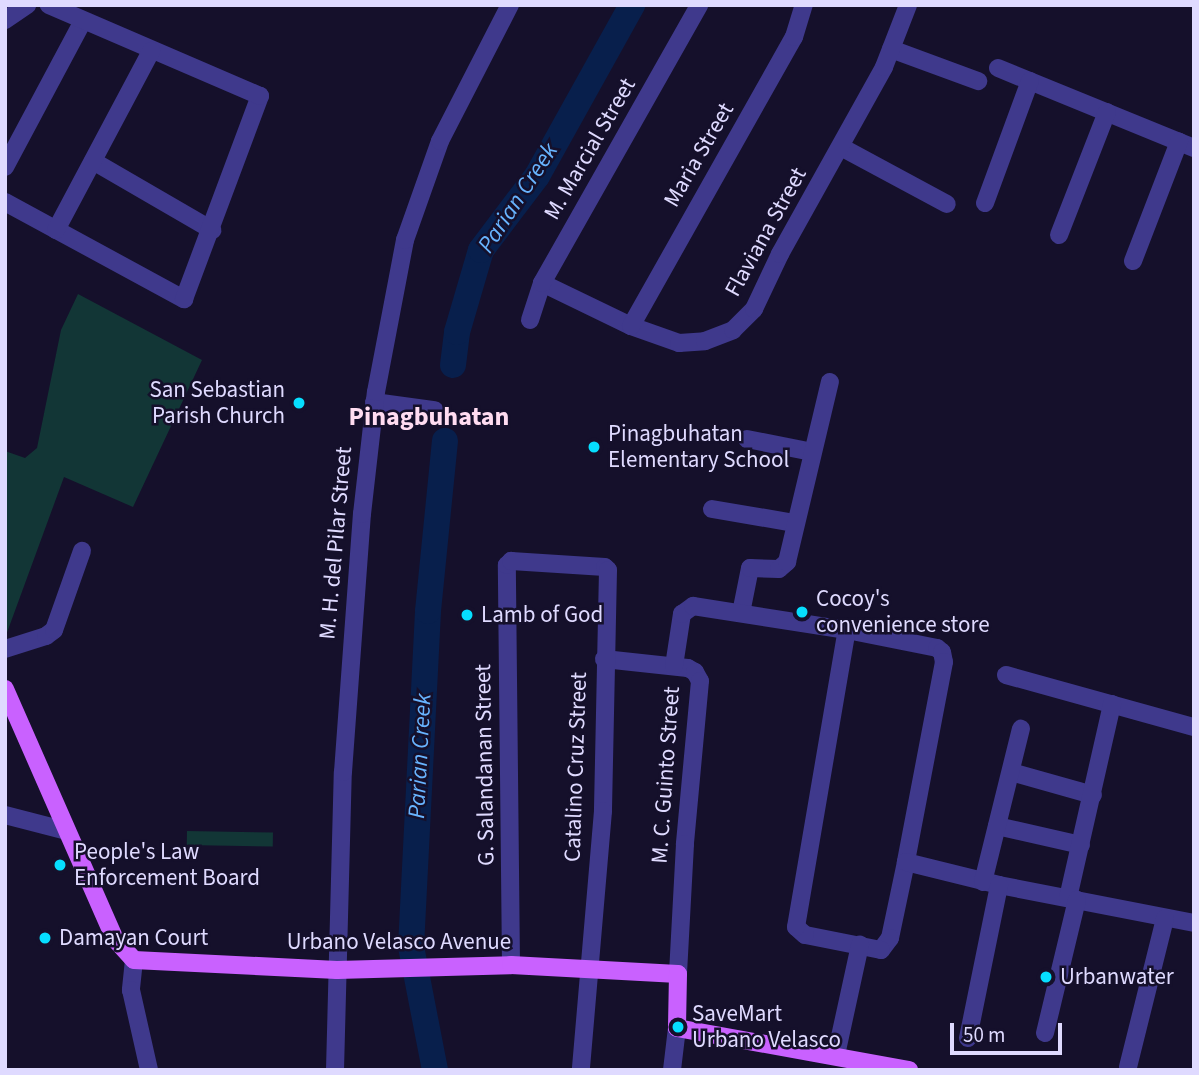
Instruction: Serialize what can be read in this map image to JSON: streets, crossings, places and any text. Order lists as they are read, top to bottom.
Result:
{
  "streets": {
    "main road": ["Urbano Velasco Avenue"],
    "street": [
      "M. Marcial Street",
      "Maria Street",
      "Flaviana Street",
      "M. H. del Pilar Street",
      "G. Salandanan Street",
      "Catalino Cruz Street",
      "M. C. Guinto Street"
    ]
  },
  "crossings": [
    ["M. Marcial Street", "Flaviana Street"],
    ["Maria Street", "Flaviana Street"],
    ["M. H. del Pilar Street", "Urbano Velasco Avenue"],
    ["G. Salandanan Street", "Catalino Cruz Street"],
    ["G. Salandanan Street", "Urbano Velasco Avenue"],
    ["Catalino Cruz Street", "M. C. Guinto Street"],
    ["Catalino Cruz Street", "Urbano Velasco Avenue"],
    ["M. C. Guinto Street", "Urbano Velasco Avenue"]
  ],
  "districts": ["Pinagbuhatan"],
  "water": ["Parian Creek"],
  "places": [
    "San Sebastian Parish Church",
    "Pinagbuhatan Elementary School",
    "Cocoy's convenience store",
    "Lamb of God",
    "People's Law Enforcement Board",
    "Damayan Court",
    "Urbanwater",
    "SaveMart Urbano Velasco"
  ],
  "scale_bar": "50 m"
}
